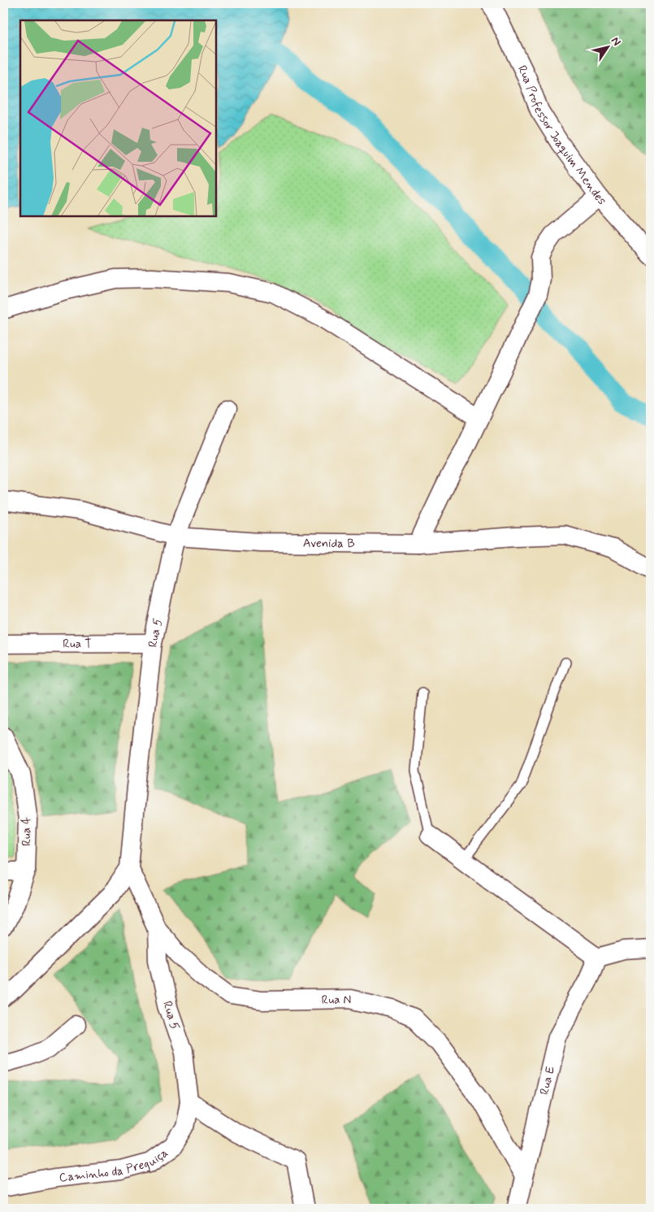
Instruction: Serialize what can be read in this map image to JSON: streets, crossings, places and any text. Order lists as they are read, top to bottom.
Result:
{
  "streets": {
    "street": [
      "Rua Professor Joaquim Mendes",
      "Avenida B",
      "Rua 5",
      "Rua T",
      "Rua 4",
      "Rua N",
      "Rua E",
      "Caminho da Preguiça"
    ]
  },
  "crossings": [
    ["Avenida B", "Rua 5"],
    ["Rua 5", "Rua T"],
    ["Rua 5", "Rua N"],
    ["Rua 5", "Caminho da Preguiça"],
    ["Rua N", "Rua E"]
  ],
  "north": "top right"
}
